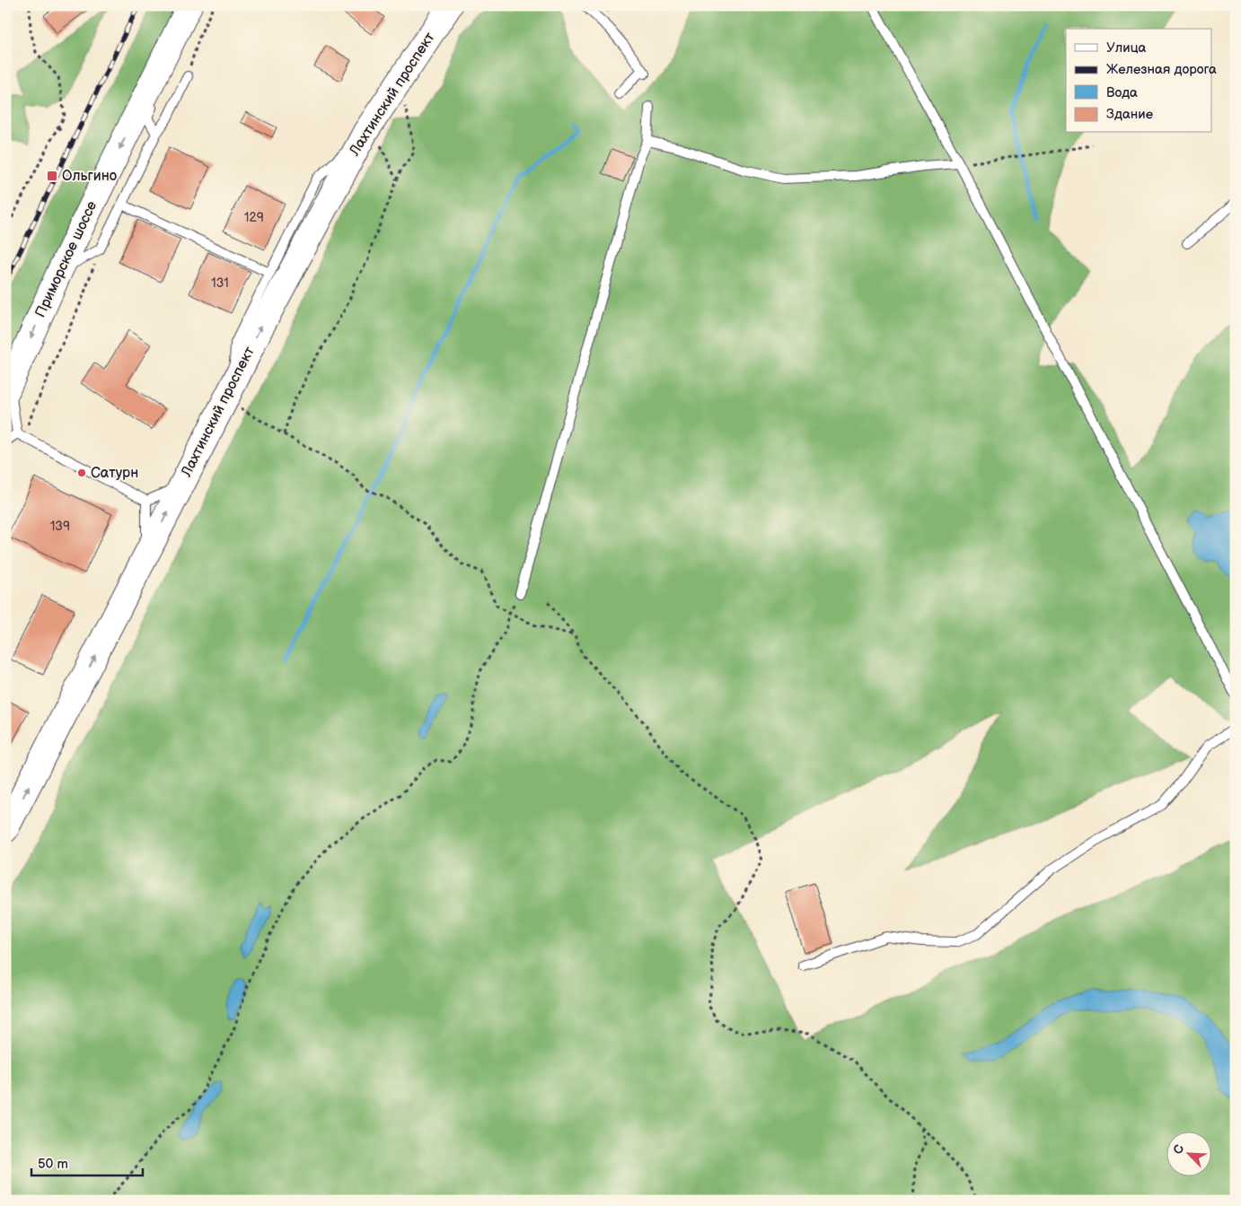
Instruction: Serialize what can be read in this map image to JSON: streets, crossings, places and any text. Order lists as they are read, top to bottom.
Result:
{
  "streets": {
    "main road": ["Лахтинский проспект", "Приморское шоссе"]
  },
  "one_way": ["Лахтинский проспект", "Приморское шоссе"],
  "places": {
    "transit": ["Ольгино"],
    "other": ["Сатурн"]
  },
  "house_numbers": ["129", "131", "139"],
  "legend": [
    "Улица",
    "Железная дорога",
    "Вода",
    "Здание"
  ],
  "scale_bar": "50 m",
  "north": "top left"
}
